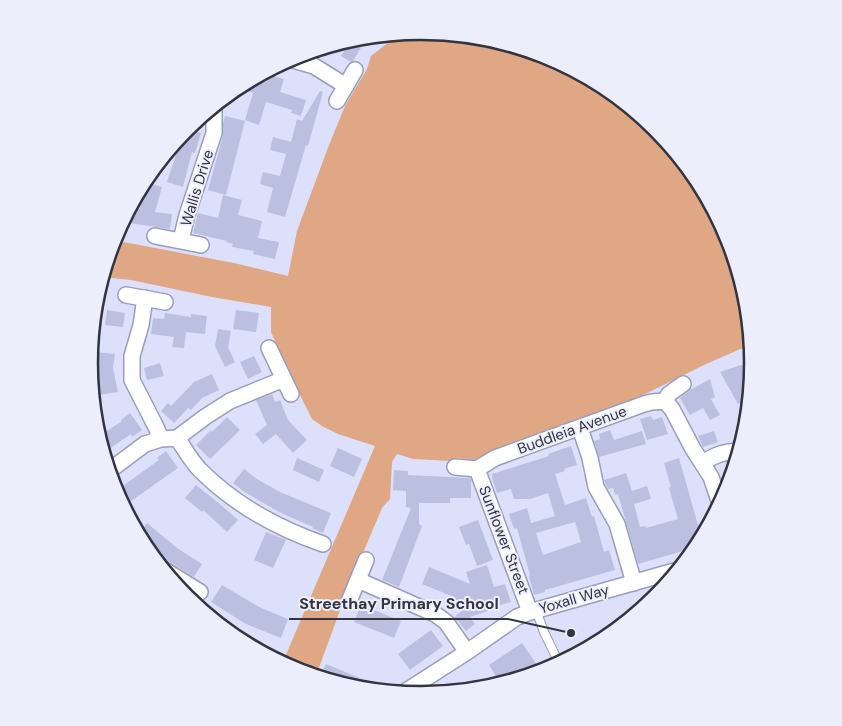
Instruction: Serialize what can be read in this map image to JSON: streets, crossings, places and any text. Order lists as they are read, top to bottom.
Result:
{
  "streets": {
    "street": [
      "Wallis Drive",
      "Buddleia Avenue",
      "Sunflower Street",
      "Yoxall Way"
    ]
  },
  "crossings": [
    ["Buddleia Avenue", "Sunflower Street"],
    ["Sunflower Street", "Yoxall Way"]
  ],
  "places": ["Streethay Primary School"]
}
